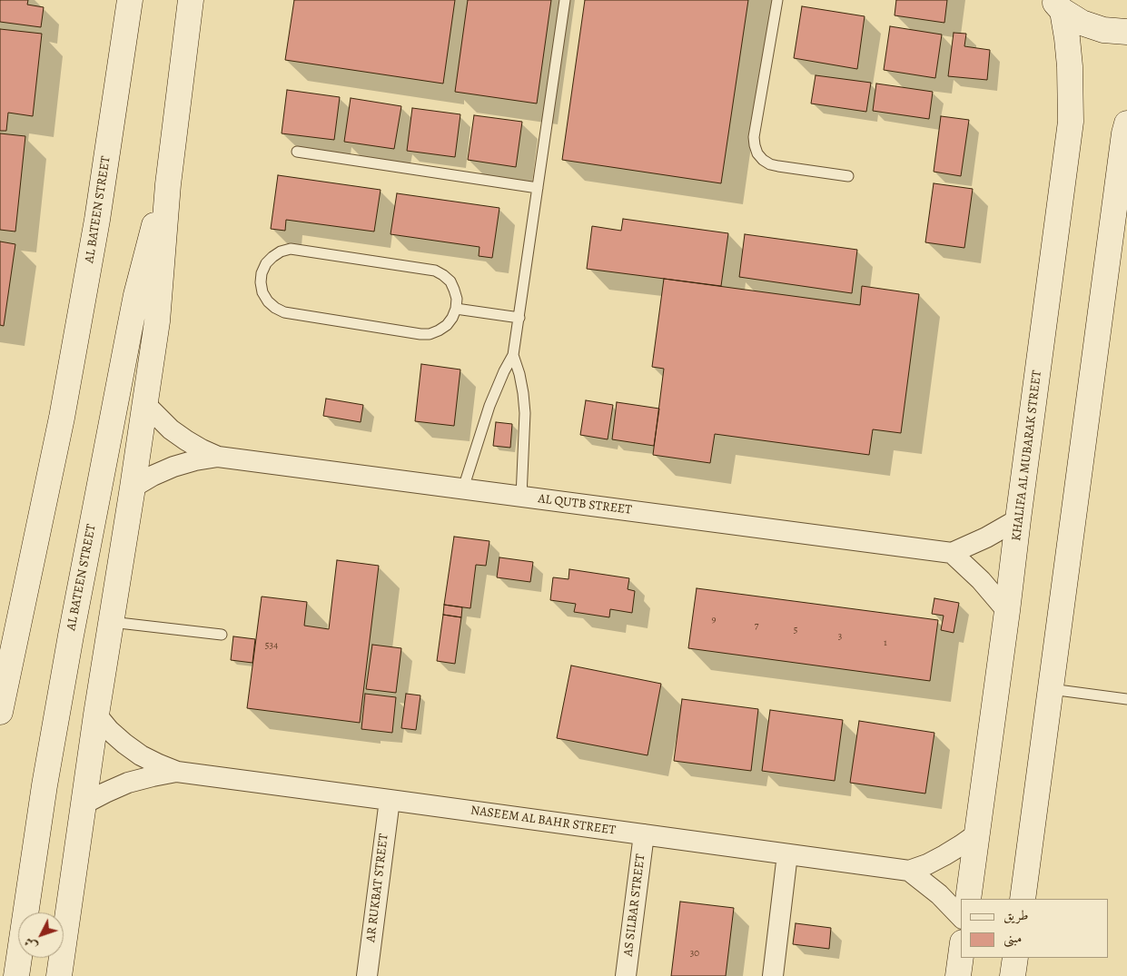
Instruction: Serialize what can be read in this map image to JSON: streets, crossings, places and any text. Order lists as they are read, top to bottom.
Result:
{
  "streets": {
    "main road": ["AL BATEEN STREET", "KHALIFA AL MUBARAK STREET"],
    "street": [
      "AL QUTB STREET",
      "NASEEM AL BAHR STREET",
      "AR RUKBAT STREET",
      "AS SILBAR STREET"
    ]
  },
  "crossings": [
    ["AL BATEEN STREET", "AL QUTB STREET"],
    ["AL BATEEN STREET", "NASEEM AL BAHR STREET"],
    ["KHALIFA AL MUBARAK STREET", "NASEEM AL BAHR STREET"],
    ["NASEEM AL BAHR STREET", "AR RUKBAT STREET"],
    ["NASEEM AL BAHR STREET", "AS SILBAR STREET"]
  ],
  "house_numbers": [
    "9",
    "7",
    "5",
    "3",
    "1",
    "534",
    "30"
  ],
  "legend": ["طريق", "مبنى"],
  "north": "bottom left"
}
